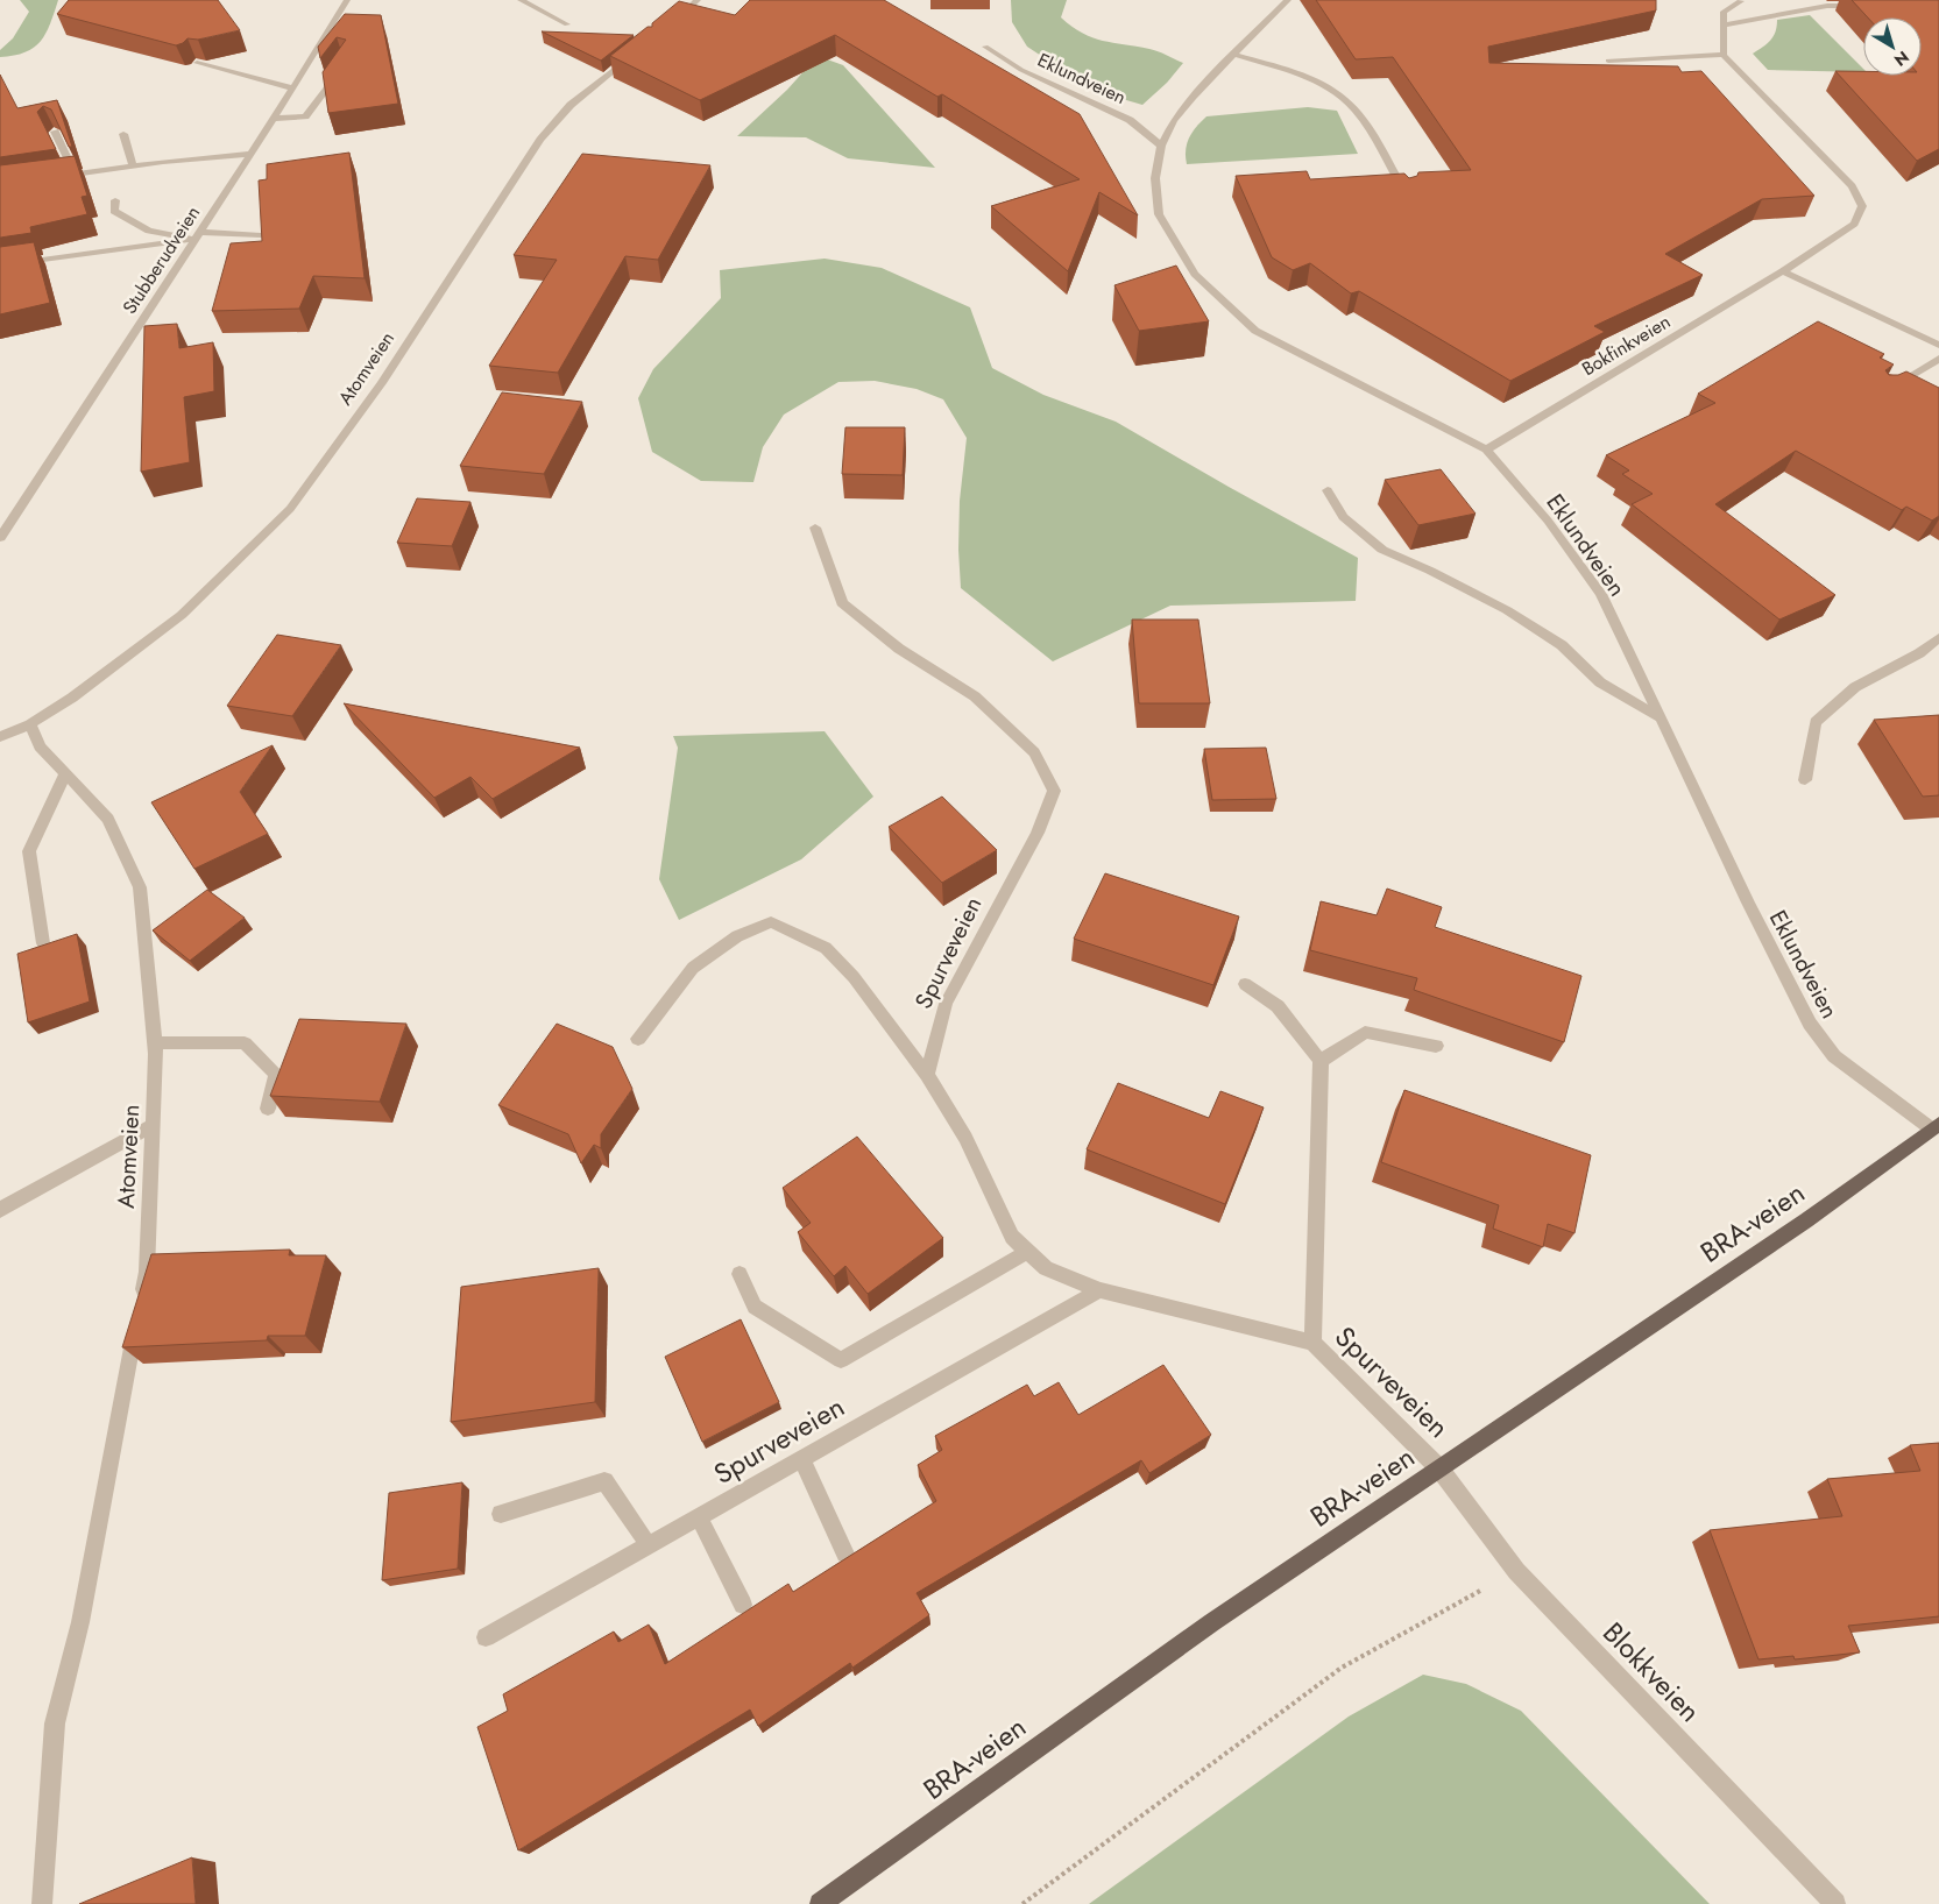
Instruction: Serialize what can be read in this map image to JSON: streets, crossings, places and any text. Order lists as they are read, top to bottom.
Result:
{
  "streets": {
    "main road": ["BRA-veien"],
    "street": [
      "Eklundveien",
      "Stubberudveien",
      "Bokfinkveien",
      "Atomveien",
      "Spurveveien",
      "Blokkveien"
    ]
  },
  "crossings": [
    ["Eklundveien", "Bokfinkveien"],
    ["Eklundveien", "BRA-veien"],
    ["Spurveveien", "BRA-veien"],
    ["Spurveveien", "Blokkveien"],
    ["BRA-veien", "Blokkveien"]
  ],
  "north": "bottom right"
}
